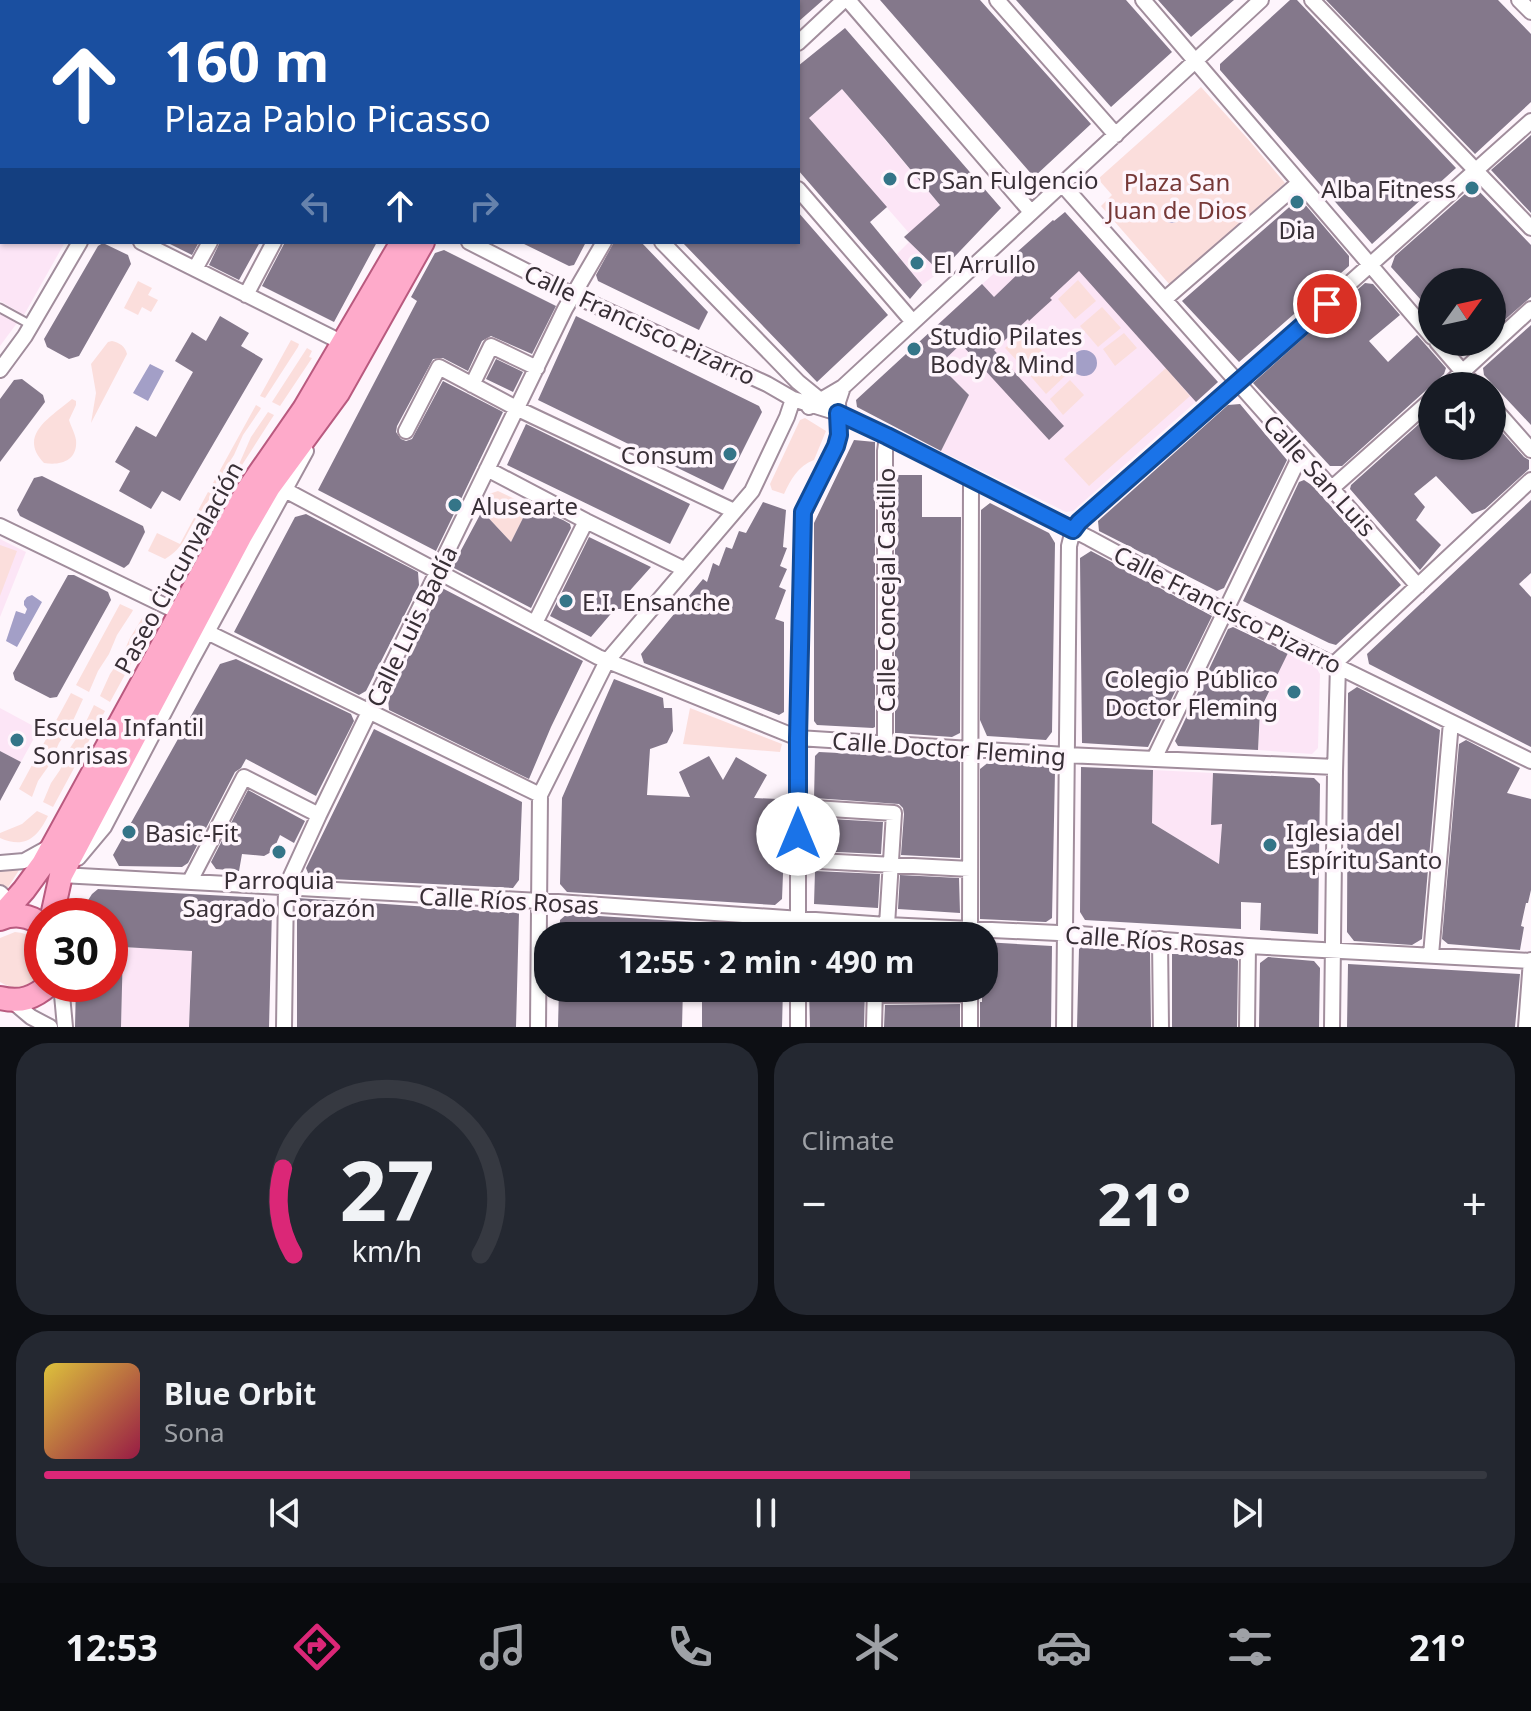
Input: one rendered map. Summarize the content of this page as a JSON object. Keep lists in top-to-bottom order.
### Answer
{
  "streets": {
    "main road": ["Paseo Circunvalación"],
    "street": [
      "Calle Francisco Pizarro",
      "Calle San Luis",
      "Calle Concejal Castillo",
      "Calle Luis Badía",
      "Calle Doctor Fleming",
      "Calle Ríos Rosas"
    ]
  },
  "crossings": [
    ["Calle Francisco Pizarro", "Calle Concejal Castillo"],
    ["Calle Francisco Pizarro", "Calle Luis Badía"],
    ["Paseo Circunvalación", "Calle Doctor Fleming"],
    ["Paseo Circunvalación", "Calle Ríos Rosas"],
    ["Calle Concejal Castillo", "Calle Doctor Fleming"],
    ["Calle Luis Badía", "Calle Doctor Fleming"],
    ["Calle Luis Badía", "Calle Ríos Rosas"]
  ],
  "parks": ["Plaza San Juan de Dios"],
  "places": [
    "CP San Fulgencio",
    "Alba Fitness",
    "Dia",
    "El Arrullo",
    "Studio Pilates Body & Mind",
    "Consum",
    "Alusearte",
    "E.I. Ensanche",
    "Colegio Público Doctor Fleming",
    "Escuela Infantil Sonrisas",
    "Basic-Fit",
    "Iglesia del Espíritu Santo",
    "Parroquia Sagrado Corazón"
  ],
  "north": "top right",
  "page": {
    "turn": ["160 m", "Plaza Pablo Picasso"],
    "limit": "30",
    "trip": "12:55 · 2 min · 490 m",
    "tile": "Climate",
    "heat": ["−", "21°", "+"],
    "song": ["Blue Orbit", "Sona"],
    "tabs": ["12:53", "21°"],
    "gauge": ["27", "km/h"]
  }
}
